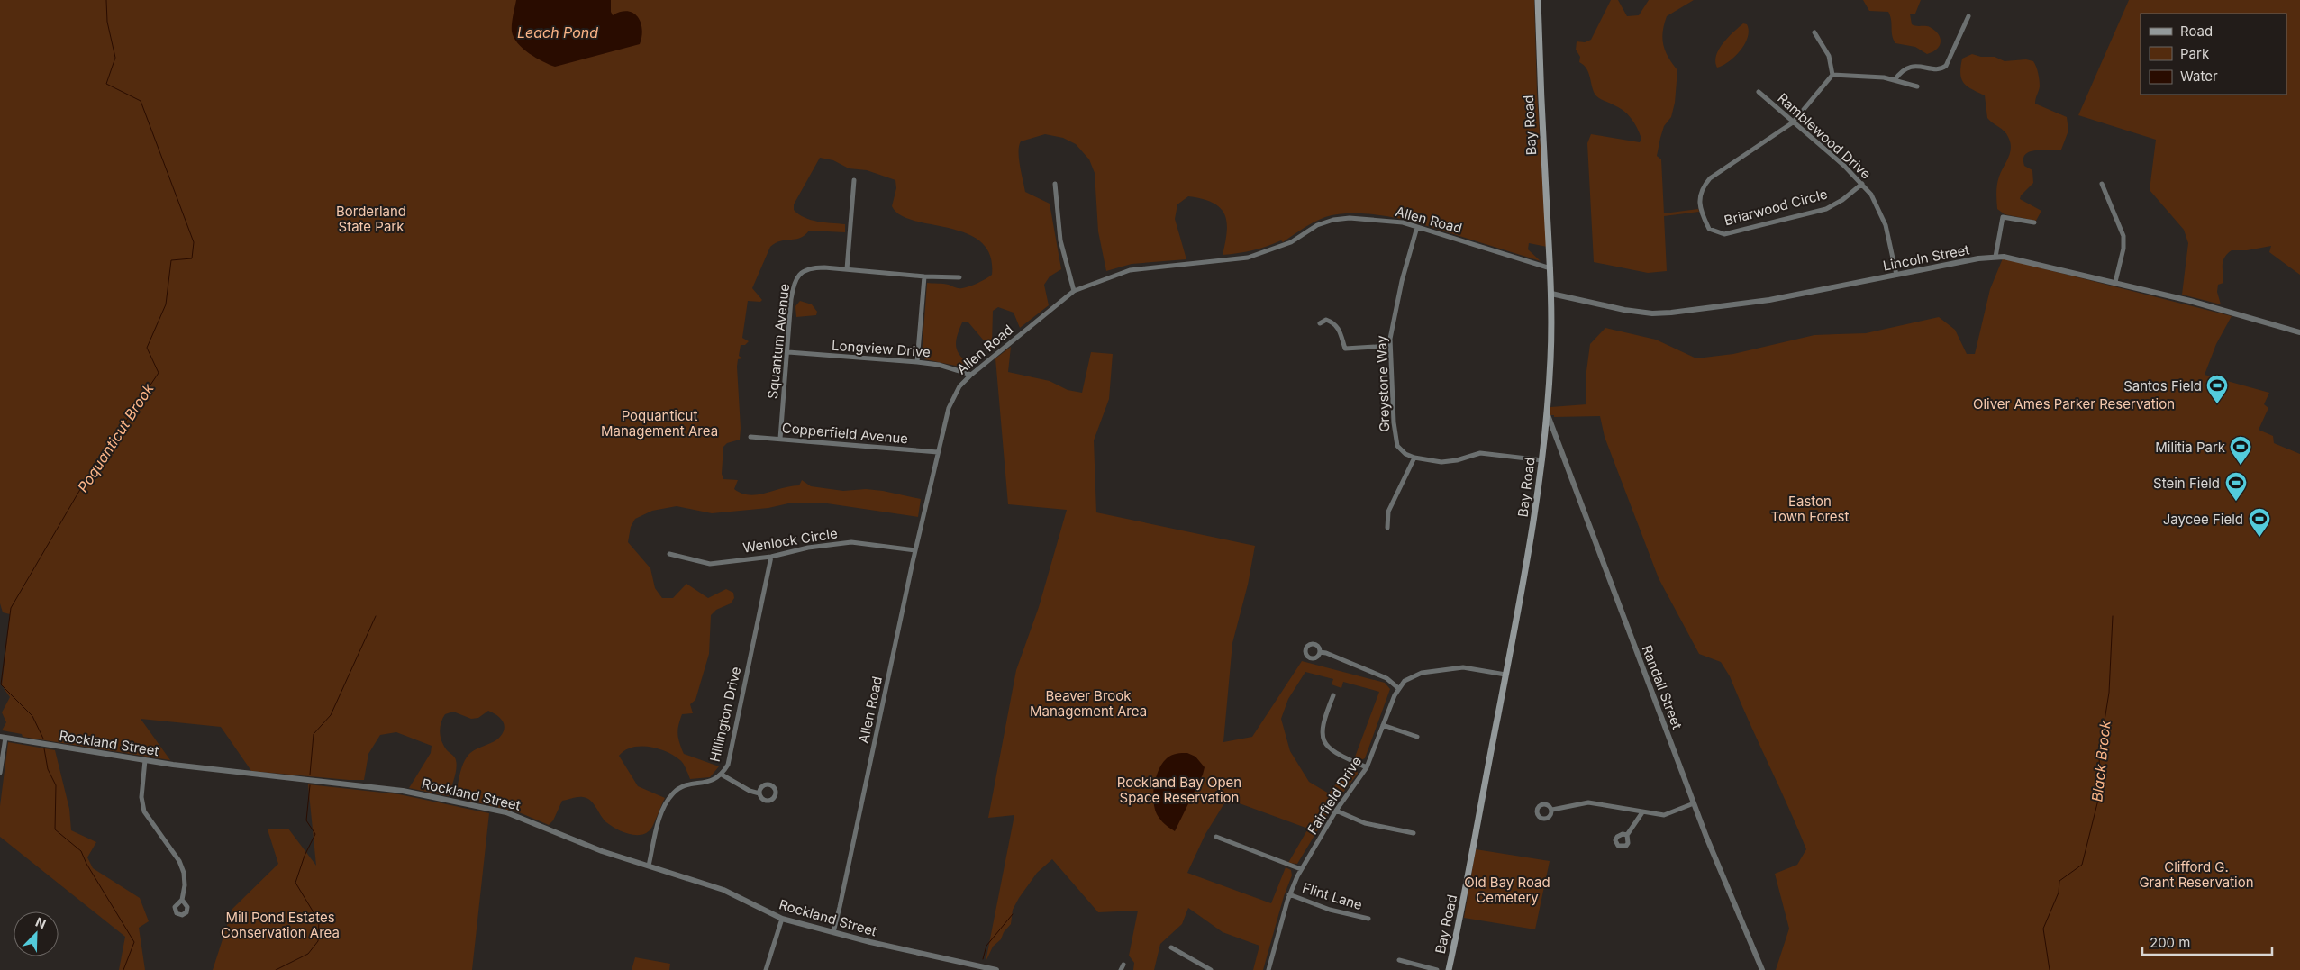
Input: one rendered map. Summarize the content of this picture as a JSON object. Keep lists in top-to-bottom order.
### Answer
{
  "streets": {
    "main road": ["Bay Road"],
    "street": [
      "Ramblewood Drive",
      "Briarwood Circle",
      "Allen Road",
      "Lincoln Street",
      "Squantum Avenue",
      "Longview Drive",
      "Greystone Way",
      "Copperfield Avenue",
      "Wenlock Circle",
      "Randall Street",
      "Hillington Drive",
      "Rockland Street",
      "Fairfield Drive",
      "Flint Lane"
    ]
  },
  "crossings": [
    ["Bay Road", "Allen Road"],
    ["Bay Road", "Lincoln Street"],
    ["Bay Road", "Randall Street"],
    ["Ramblewood Drive", "Briarwood Circle"],
    ["Ramblewood Drive", "Lincoln Street"],
    ["Allen Road", "Longview Drive"],
    ["Allen Road", "Greystone Way"],
    ["Allen Road", "Copperfield Avenue"],
    ["Allen Road", "Wenlock Circle"],
    ["Allen Road", "Rockland Street"],
    ["Squantum Avenue", "Longview Drive"],
    ["Squantum Avenue", "Copperfield Avenue"],
    ["Wenlock Circle", "Hillington Drive"],
    ["Hillington Drive", "Rockland Street"],
    ["Fairfield Drive", "Flint Lane"]
  ],
  "water": ["Leach Pond", "Poquanticut Brook", "Black Brook"],
  "parks": [
    "Borderland State Park",
    "Oliver Ames Parker Reservation",
    "Poquanticut Management Area",
    "Easton Town Forest",
    "Beaver Brook Management Area",
    "Rockland Bay Open Space Reservation",
    "Clifford G. Grant Reservation",
    "Old Bay Road Cemetery",
    "Mill Pond Estates Conservation Area"
  ],
  "places": {
    "sports": [
      "Santos Field",
      "Militia Park",
      "Stein Field",
      "Jaycee Field"
    ]
  },
  "legend": ["Road", "Park", "Water"],
  "scale_bar": "200 m",
  "north": "top right"
}
